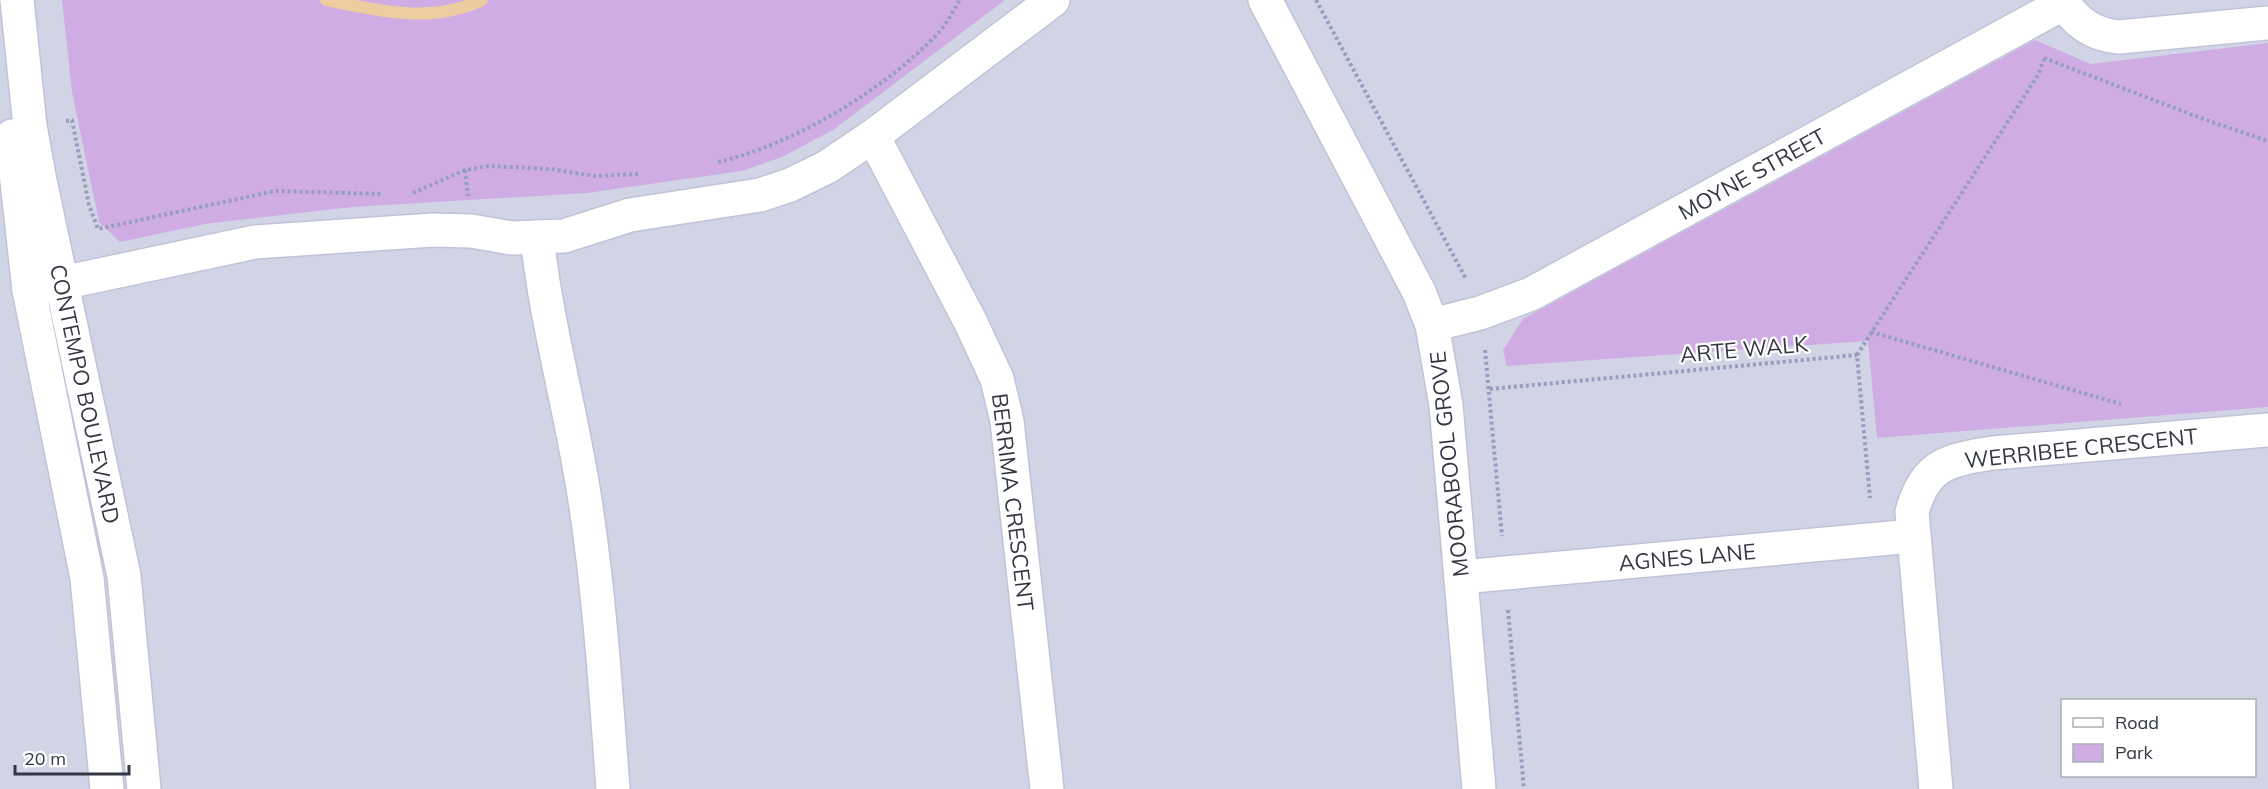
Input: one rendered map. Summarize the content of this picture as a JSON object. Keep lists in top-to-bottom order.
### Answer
{
  "streets": {
    "street": [
      "MOYNE STREET",
      "CONTEMPO BOULEVARD",
      "WERRIBEE CRESCENT",
      "MOORABOOL GROVE",
      "BERRIMA CRESCENT",
      "AGNES LANE"
    ],
    "path": ["ARTE WALK"]
  },
  "crossings": [
    ["MOYNE STREET", "MOORABOOL GROVE"],
    ["WERRIBEE CRESCENT", "AGNES LANE"],
    ["MOORABOOL GROVE", "AGNES LANE"]
  ],
  "legend": ["Road", "Park"],
  "scale_bar": "20 m"
}
